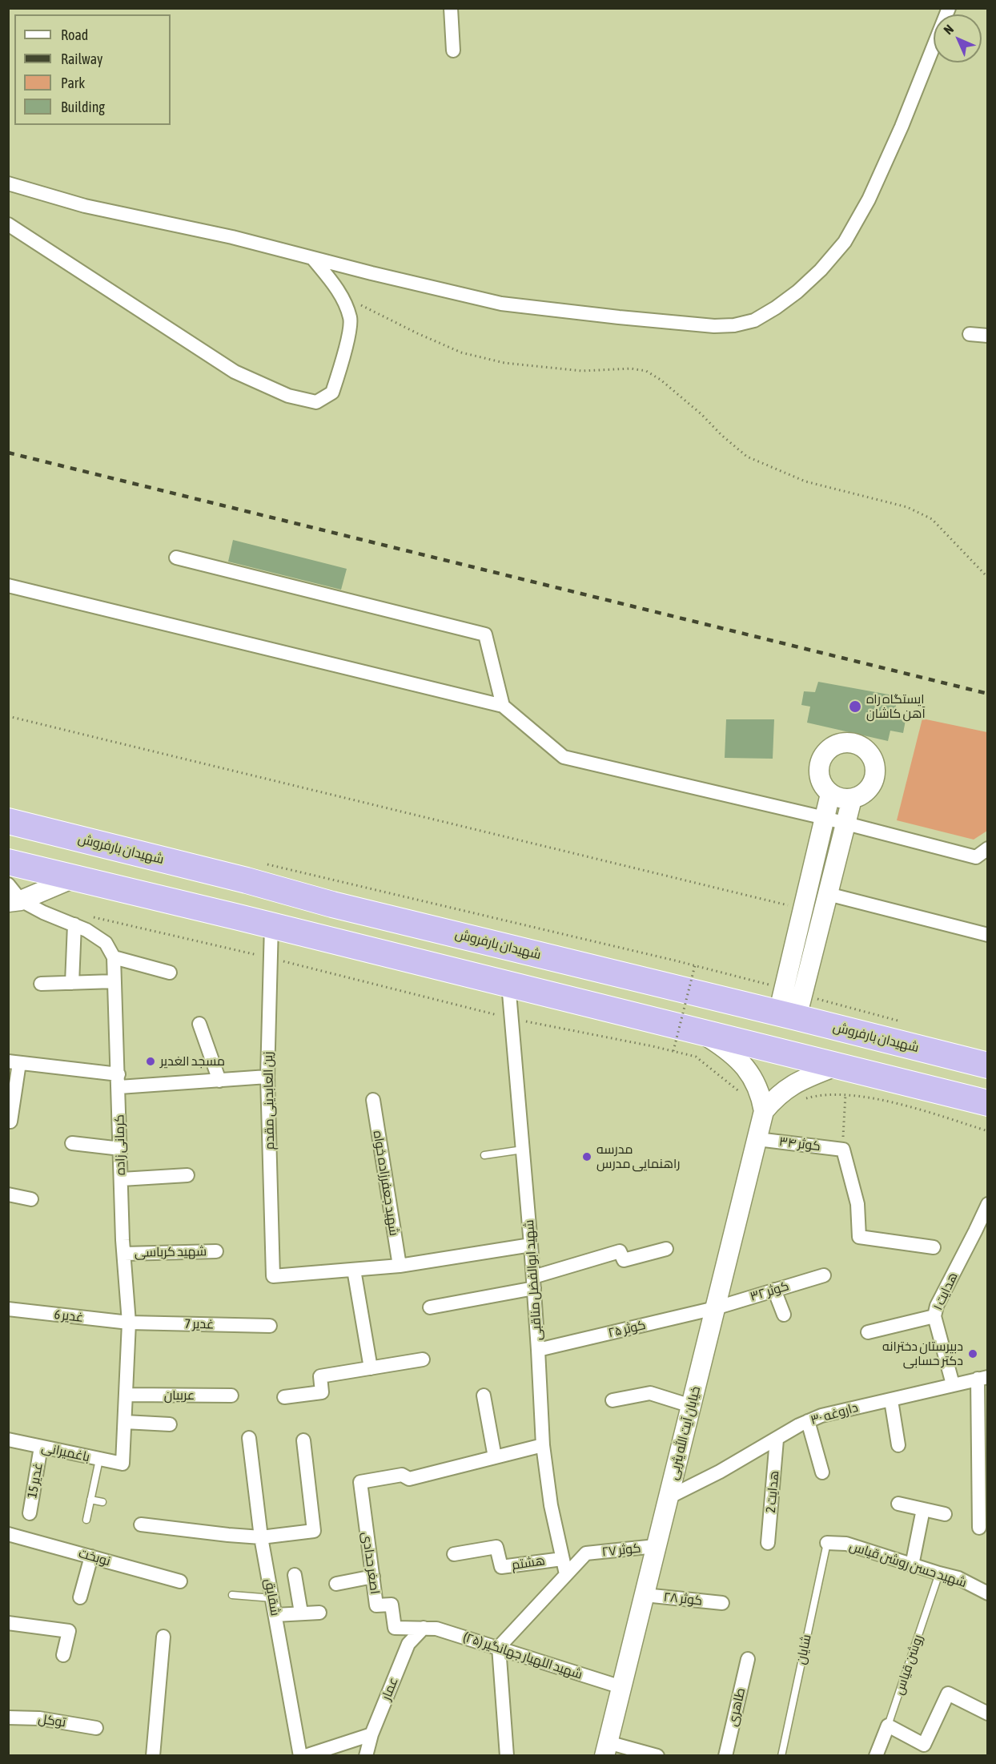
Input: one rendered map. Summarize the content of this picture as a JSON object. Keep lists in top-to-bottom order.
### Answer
{
  "streets": {
    "highway": ["شهیدان بارفروش"],
    "main road": ["خیابان آیت الله یثربی"],
    "street": [
      "زین العابدینی مقدم",
      "کوثر ۳۴",
      "کرمانی زاده",
      "شهید جعفرزاده خواه",
      "شهید کرباسی",
      "شهید ابوالفضل مناقبی",
      "کوثر ۳۲",
      "هدایت ۱",
      "غدیر 6",
      "غدیر 7",
      "کوثر ۲۵",
      "عربیان",
      "داروغه ۳۰",
      "باغمیرانی",
      "غدیر 15",
      "هدایت 2",
      "کوثر ۲۷",
      "نوبخت",
      "اصغر حدادی",
      "هشتم",
      "شهید حسن روشن قیاس",
      "شقایق",
      "کوثر ۲۸",
      "شهید اللهیار جهانگیر (۲۵)",
      "روشن قیاس",
      "عمار",
      "طاهری",
      "توکل"
    ],
    "lane": ["شایان"]
  },
  "crossings": [
    ["کوثر ۳۴", "خیابان آیت الله یثربی"],
    ["کرمانی زاده", "شهید کرباسی"],
    ["کرمانی زاده", "غدیر 6"],
    ["کرمانی زاده", "غدیر 7"],
    ["کرمانی زاده", "عربیان"],
    ["کرمانی زاده", "باغمیرانی"],
    ["شهید ابوالفضل مناقبی", "کوثر ۲۵"],
    ["شهید ابوالفضل مناقبی", "کوثر ۲۷"],
    ["شهید ابوالفضل مناقبی", "هشتم"],
    ["کوثر ۳۲", "کوثر ۲۵"],
    ["کوثر ۳۲", "خیابان آیت الله یثربی"],
    ["هدایت ۱", "داروغه ۳۰"],
    ["غدیر 6", "غدیر 7"],
    ["کوثر ۲۵", "خیابان آیت الله یثربی"],
    ["داروغه ۳۰", "خیابان آیت الله یثربی"],
    ["داروغه ۳۰", "هدایت 2"],
    ["خیابان آیت الله یثربی", "کوثر ۲۷"],
    ["خیابان آیت الله یثربی", "کوثر ۲۸"],
    ["خیابان آیت الله یثربی", "شهید اللهیار جهانگیر (۲۵)"],
    ["باغمیرانی", "غدیر 15"],
    ["کوثر ۲۷", "شهید اللهیار جهانگیر (۲۵)"],
    ["اصغر حدادی", "شهید اللهیار جهانگیر (۲۵)"],
    ["اصغر حدادی", "عمار"],
    ["شهید حسن روشن قیاس", "شایان"],
    ["شهید حسن روشن قیاس", "روشن قیاس"],
    ["شهید اللهیار جهانگیر (۲۵)", "عمار"]
  ],
  "places": [
    "ایستگاه راه آهن کاشان",
    "مسجد الغدیر",
    "مدرسه راهنمایی مدرس",
    "دبیرستان دخترانه دکتر حسابی"
  ],
  "legend": [
    "Road",
    "Railway",
    "Park",
    "Building"
  ],
  "north": "top left"
}
